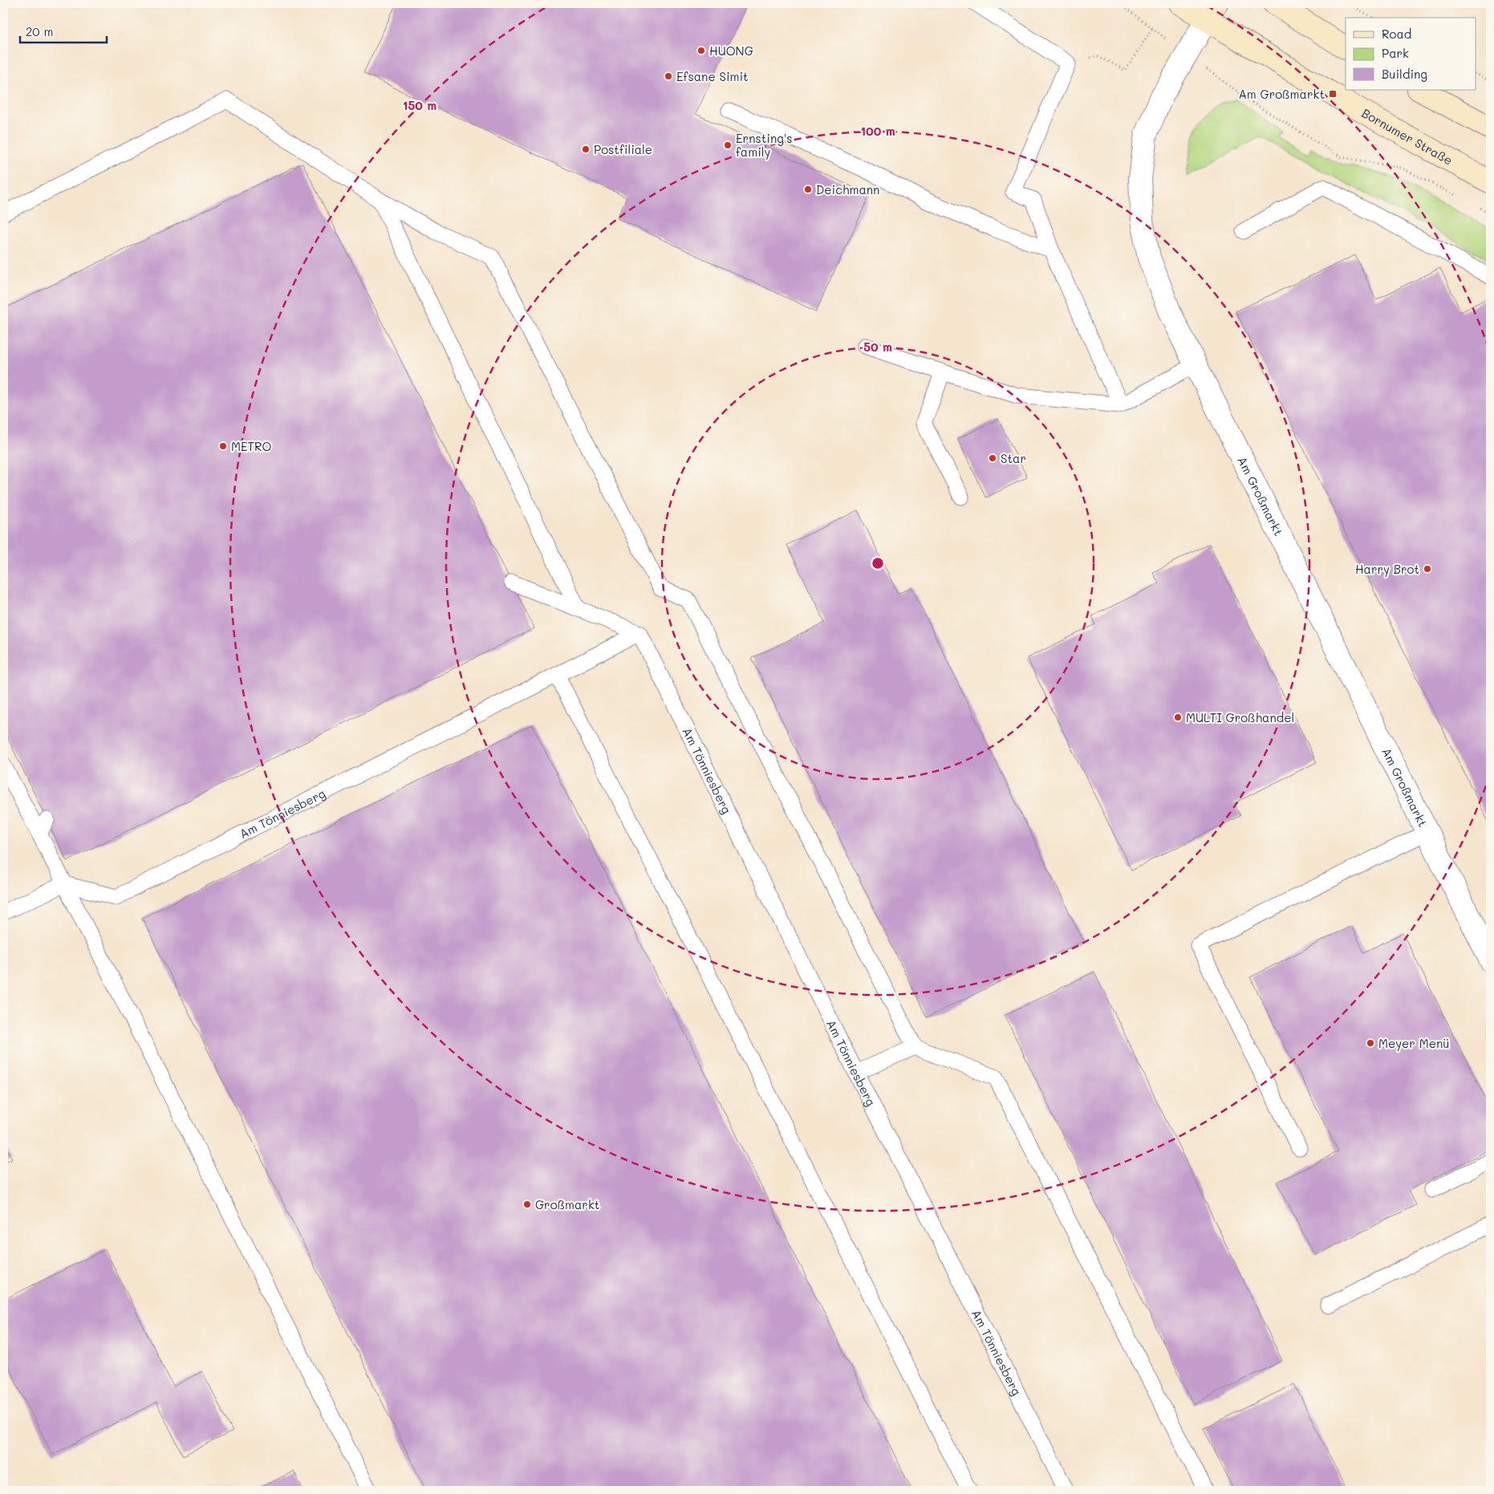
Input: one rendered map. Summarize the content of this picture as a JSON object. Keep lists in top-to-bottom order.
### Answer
{
  "streets": {
    "main road": ["Bornumer Straße"],
    "street": ["Am Großmarkt"],
    "lane": ["Am Tönniesberg"]
  },
  "crossings": [
    ["Bornumer Straße", "Am Großmarkt"]
  ],
  "places": {
    "other": [
      "HUONG",
      "Efsane Simit",
      "Ernsting's family",
      "Postfiliale",
      "Deichmann",
      "METRO",
      "Star",
      "Harry Brot",
      "MULTI Großhandel",
      "Meyer Menü",
      "Großmarkt"
    ],
    "transit": ["Am Großmarkt"]
  },
  "legend": ["Road", "Park", "Building"],
  "scale_bar": "20 m",
  "rings": ["150 m", "100 m", "50 m"]
}
